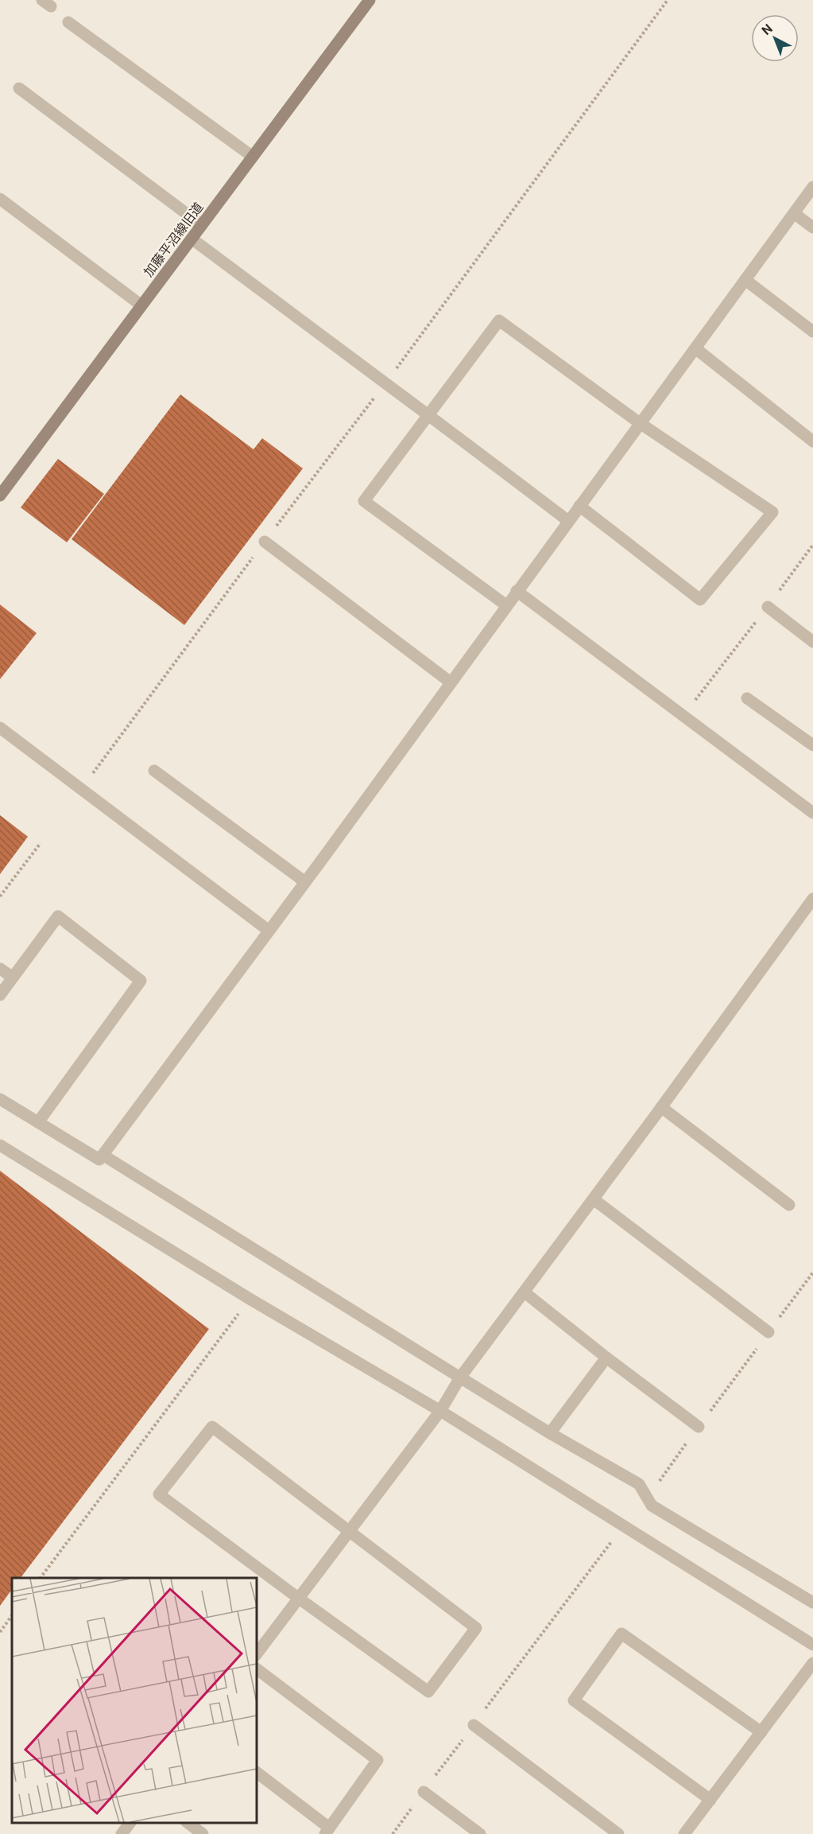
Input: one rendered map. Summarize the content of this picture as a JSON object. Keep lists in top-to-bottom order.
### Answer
{
  "streets": {
    "street": ["加藤平沼線旧道"]
  },
  "north": "top left"
}
